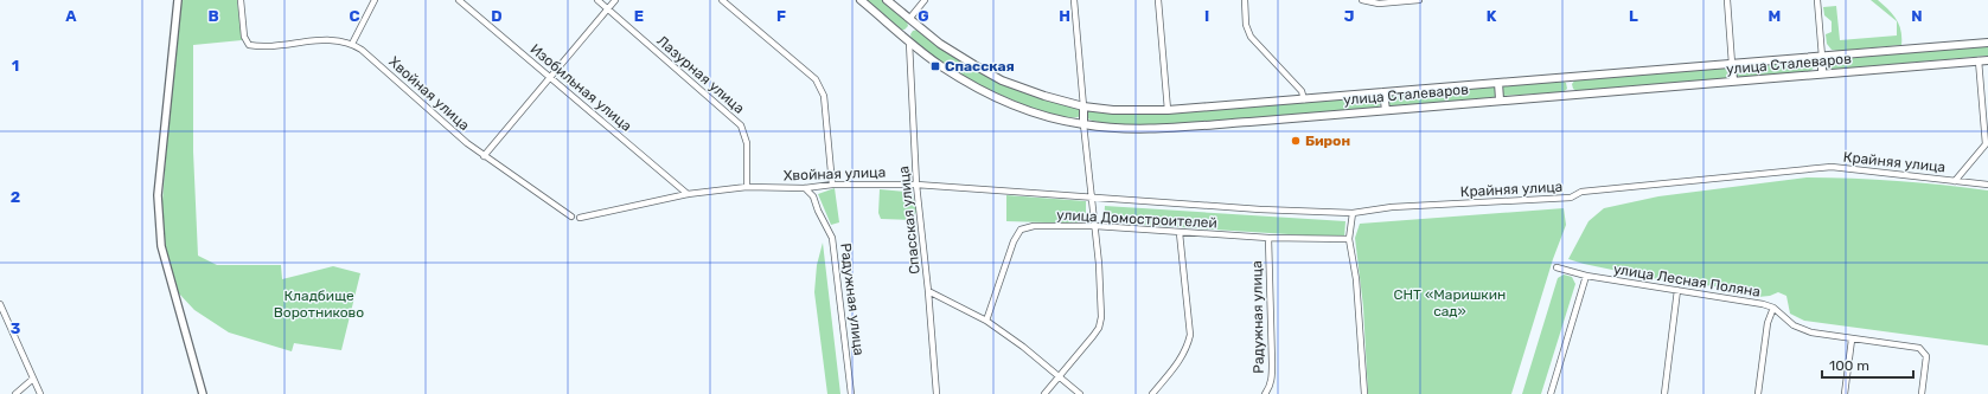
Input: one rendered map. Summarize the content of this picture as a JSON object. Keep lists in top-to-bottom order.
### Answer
{
  "streets": {
    "main road": ["улица Сталеваров"],
    "street": [
      "Лазурная улица",
      "Изобильная улица",
      "Хвойная улица",
      "Крайняя улица",
      "улица Домостроителей",
      "Спасская улица",
      "улица Лесная Поляна",
      "Радужная улица"
    ]
  },
  "crossings": [
    ["улица Сталеваров", "Спасская улица"],
    ["Лазурная улица", "Хвойная улица"],
    ["Изобильная улица", "Хвойная улица"],
    ["Хвойная улица", "Крайняя улица"],
    ["Хвойная улица", "Спасская улица"],
    ["Хвойная улица", "Радужная улица"],
    ["улица Домостроителей", "Радужная улица"]
  ],
  "parks": ["СНТ «Маришкин сад»", "Кладбище Воротниково"],
  "places": {
    "transit": ["Спасская"],
    "other": ["Бирон"]
  },
  "scale_bar": "100 m",
  "grid": {
    "columns": [
      "A",
      "B",
      "C",
      "D",
      "E",
      "F",
      "G",
      "H",
      "I",
      "J",
      "K",
      "L",
      "M",
      "N"
    ],
    "rows": ["1", "2", "3"]
  }
}
